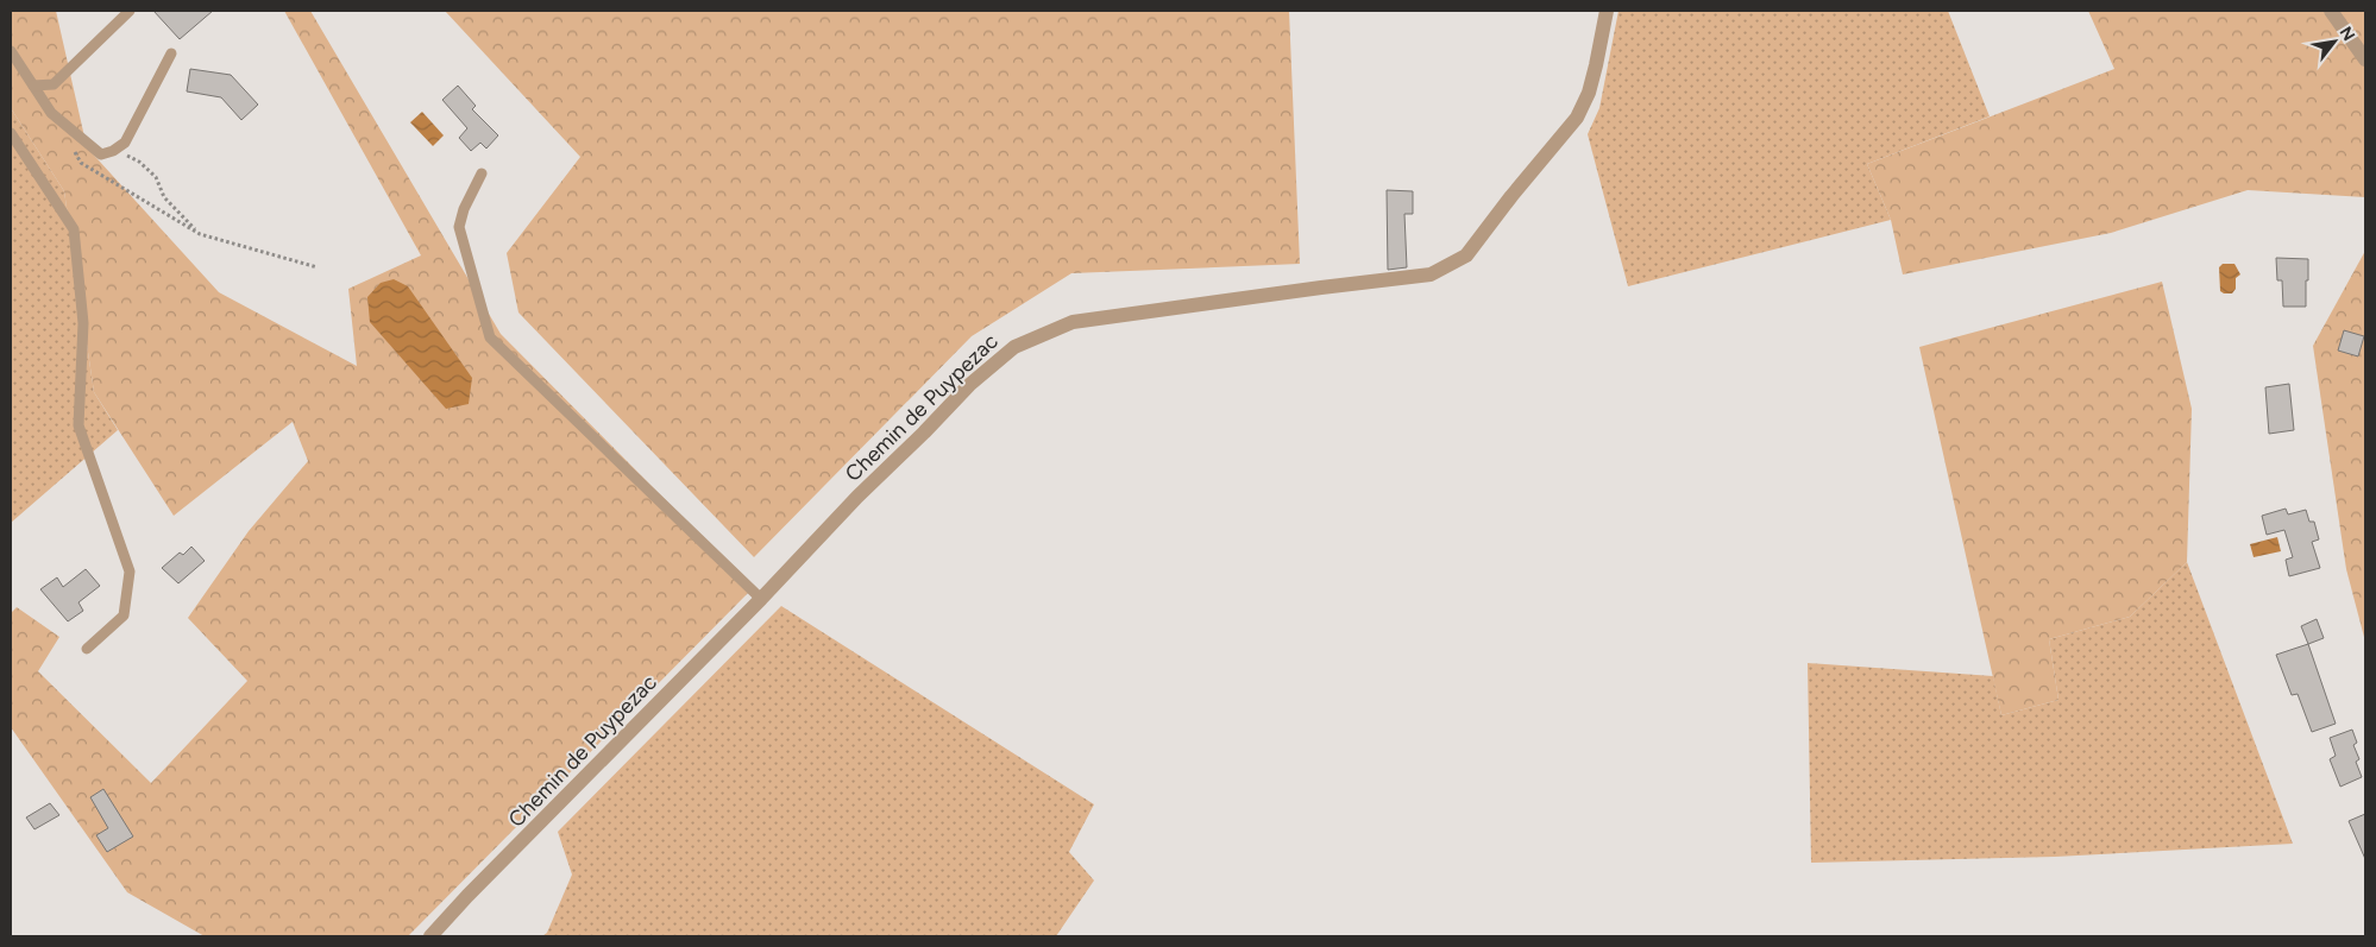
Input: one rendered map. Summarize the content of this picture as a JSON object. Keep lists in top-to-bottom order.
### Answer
{
  "streets": {
    "street": ["Chemin de Puypezac"]
  },
  "north": "top right"
}
